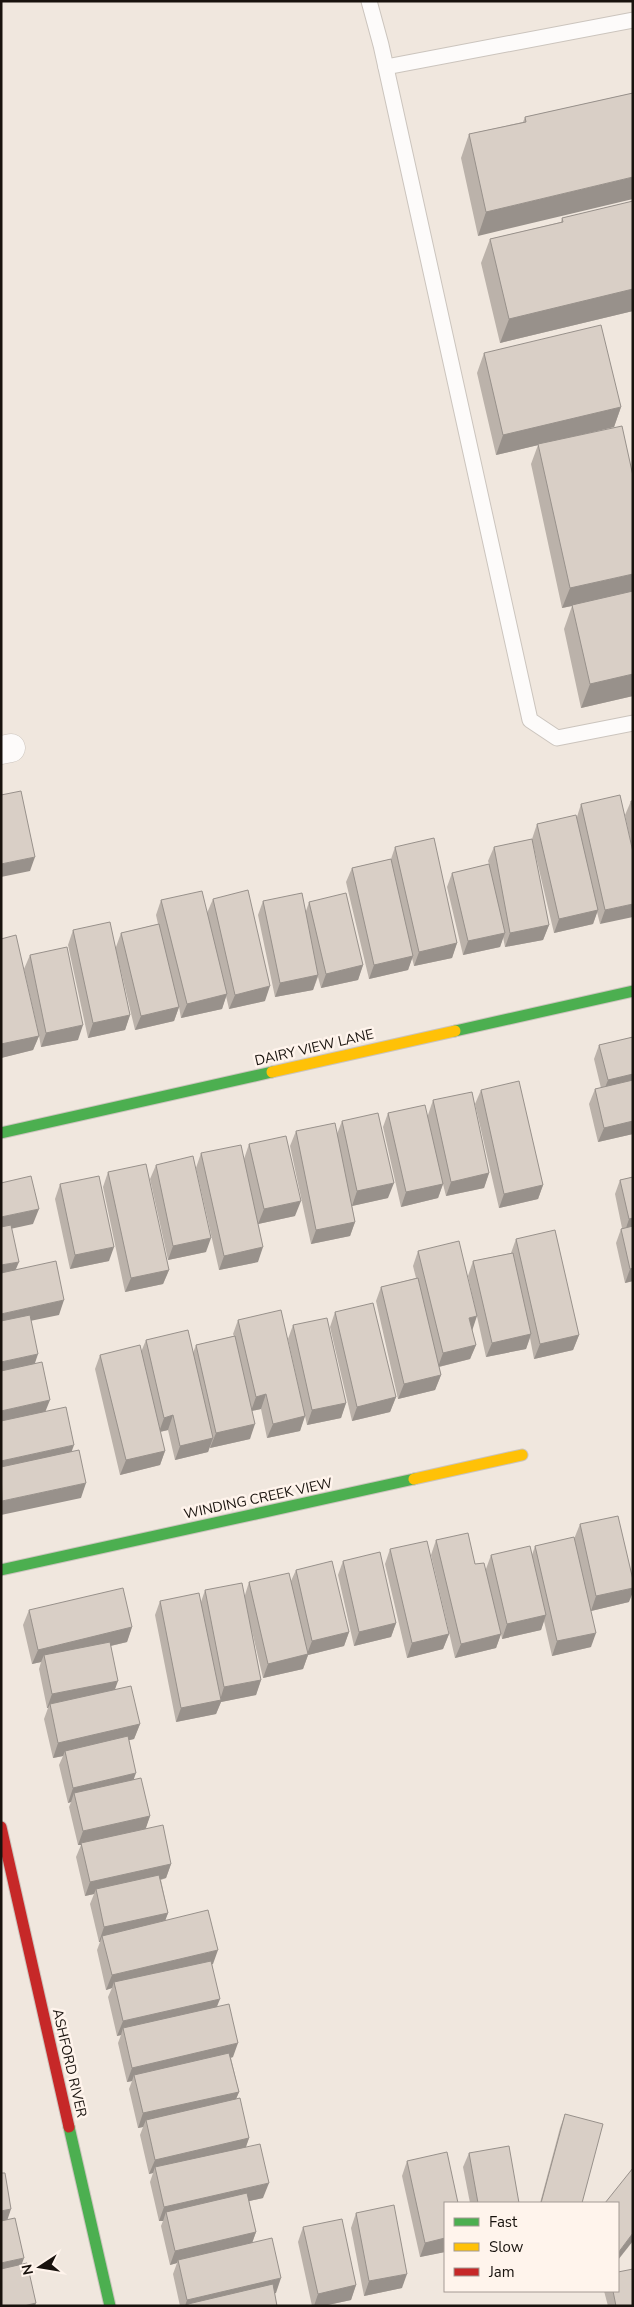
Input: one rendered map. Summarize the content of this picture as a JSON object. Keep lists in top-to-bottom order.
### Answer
{
  "streets": {
    "street": ["DAIRY VIEW LANE", "WINDING CREEK VIEW", "ASHFORD RIVER"]
  },
  "legend": ["Fast", "Slow", "Jam"],
  "north": "left"
}
